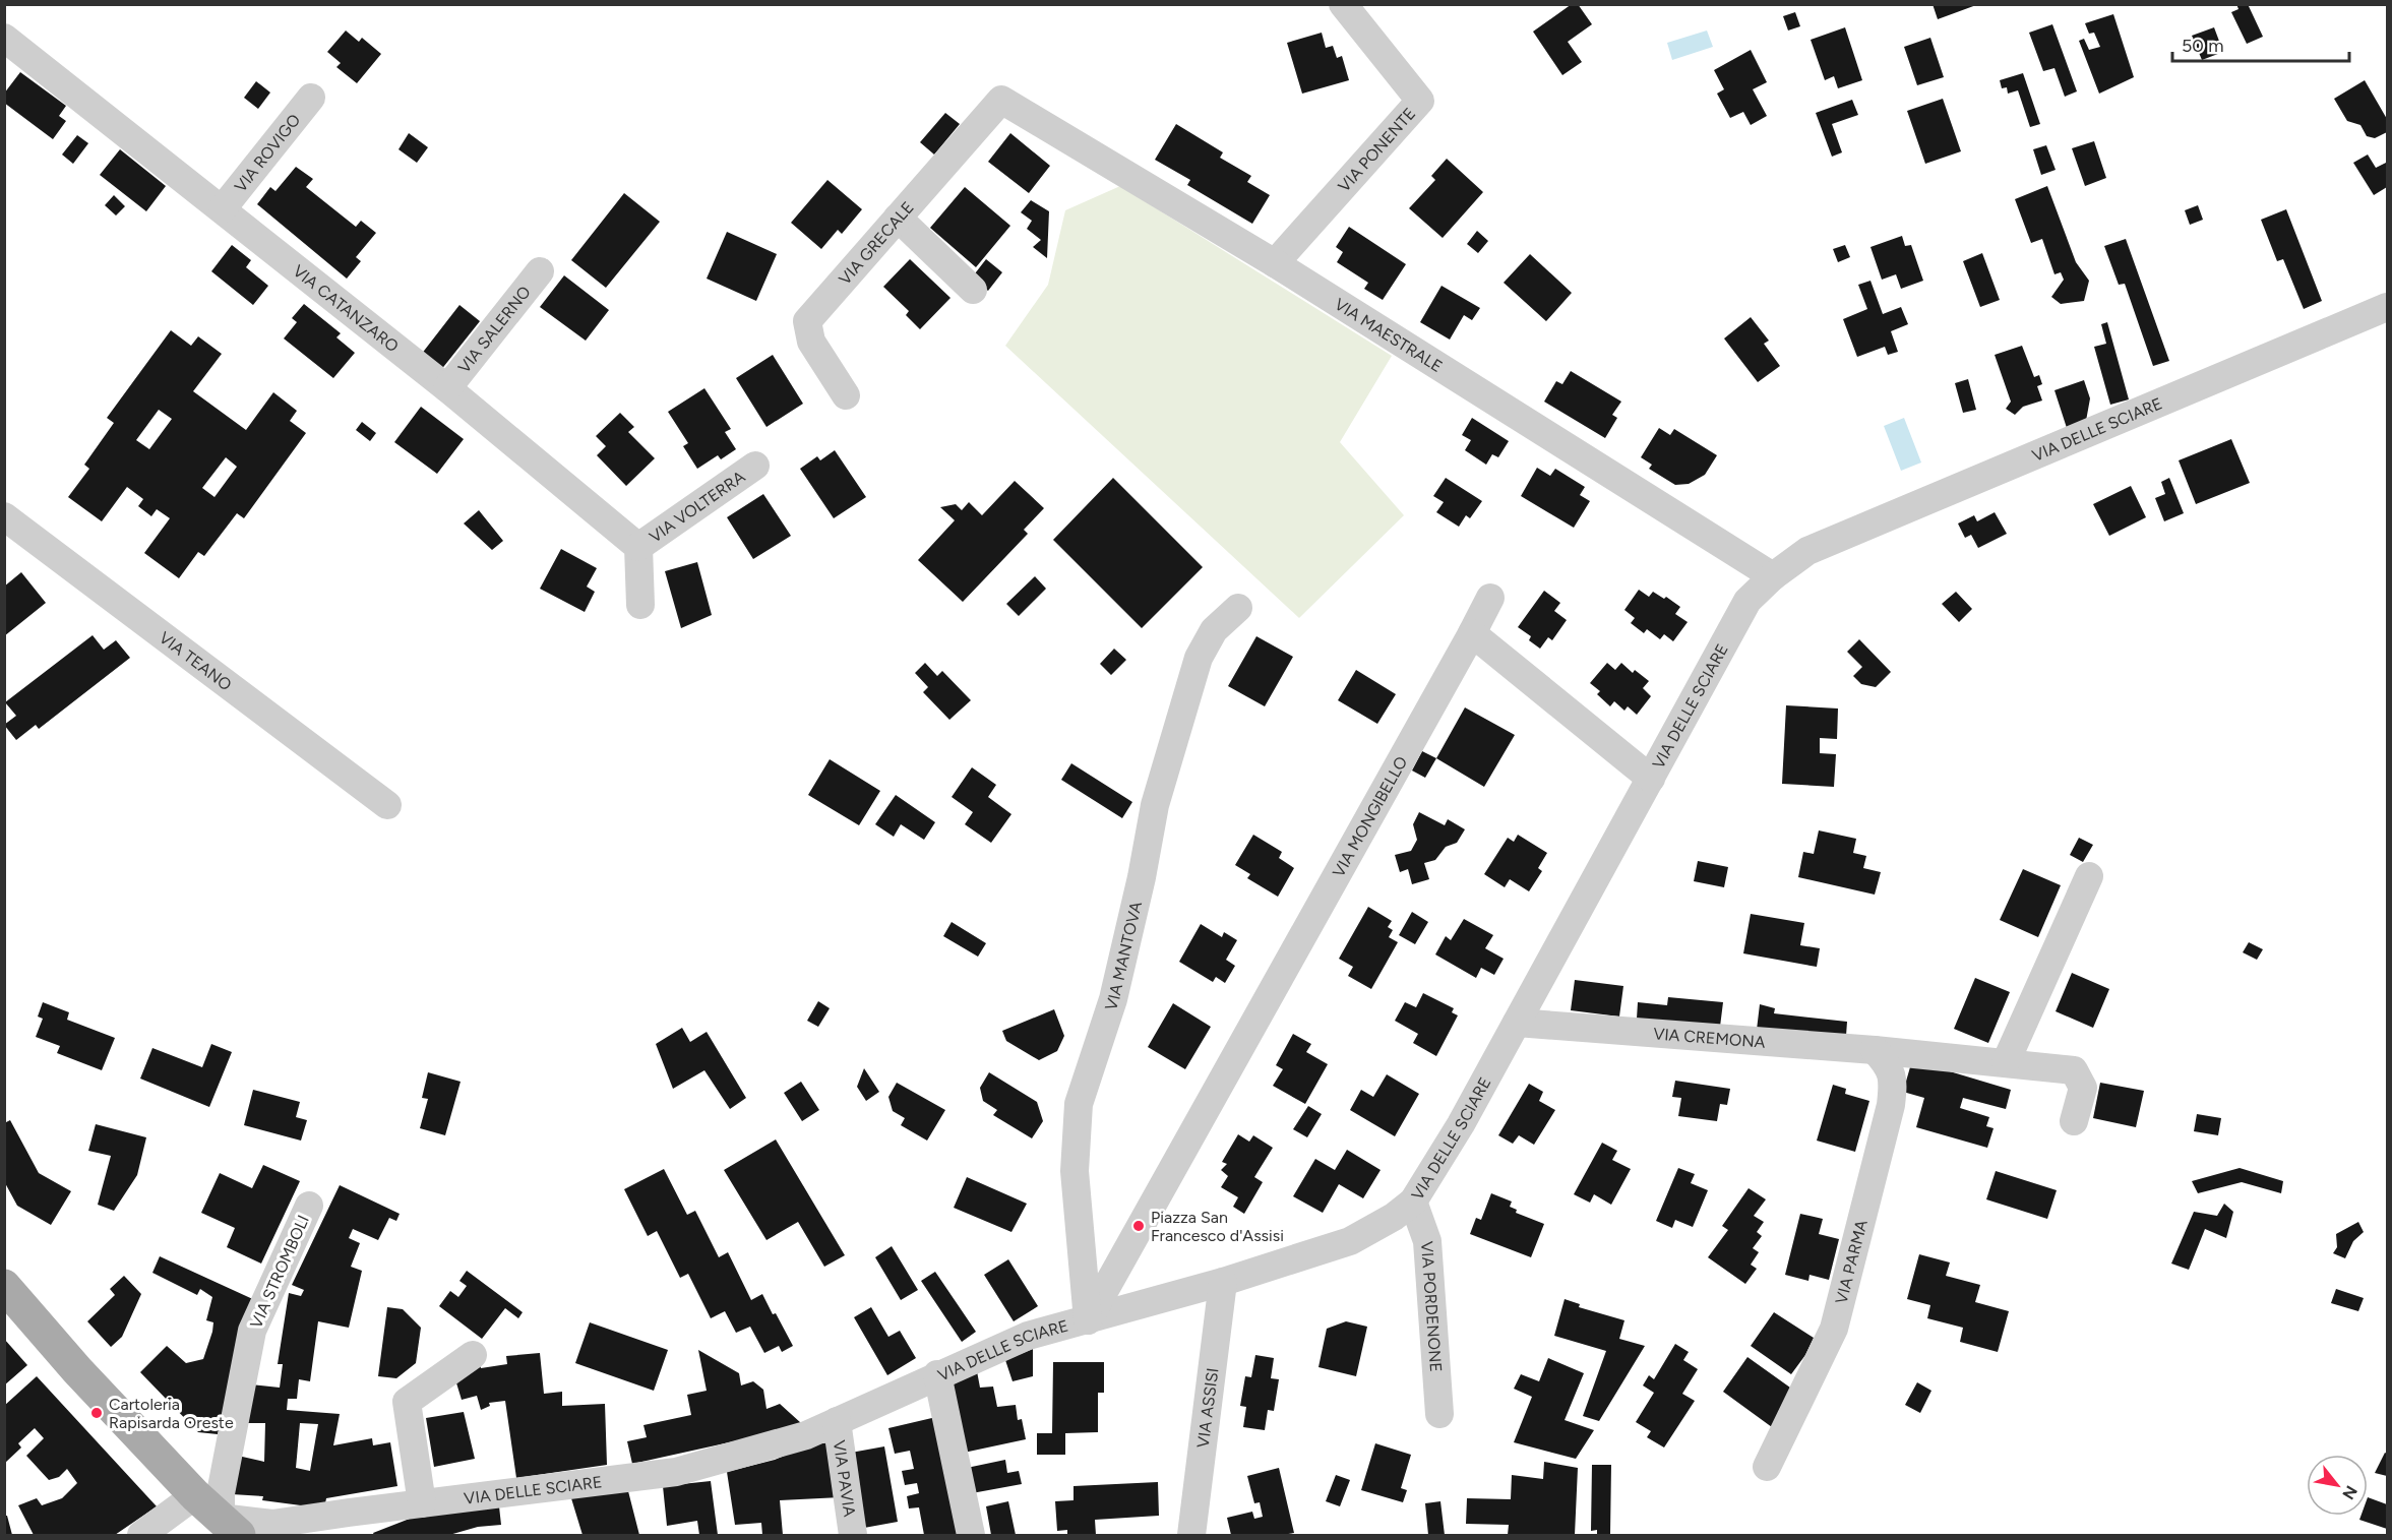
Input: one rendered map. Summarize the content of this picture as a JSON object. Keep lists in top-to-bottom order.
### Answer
{
  "streets": {
    "street": [
      "VIA PONENTE",
      "VIA ROVIGO",
      "VIA GRECALE",
      "VIA CATANZARO",
      "VIA SALERNO",
      "VIA MAESTRALE",
      "VIA DELLE SCIARE",
      "VIA VOLTERRA",
      "VIA TEANO",
      "VIA MONGIBELLO",
      "VIA MANTOVA",
      "VIA CREMONA",
      "VIA PARMA",
      "VIA STROMBOLI",
      "VIA PORDENONE",
      "VIA ASSISI",
      "VIA PAVIA"
    ]
  },
  "crossings": [
    ["VIA PONENTE", "VIA MAESTRALE"],
    ["VIA ROVIGO", "VIA CATANZARO"],
    ["VIA GRECALE", "VIA MAESTRALE"],
    ["VIA CATANZARO", "VIA SALERNO"],
    ["VIA CATANZARO", "VIA VOLTERRA"],
    ["VIA MAESTRALE", "VIA DELLE SCIARE"],
    ["VIA DELLE SCIARE", "VIA MONGIBELLO"],
    ["VIA DELLE SCIARE", "VIA MANTOVA"],
    ["VIA DELLE SCIARE", "VIA CREMONA"],
    ["VIA DELLE SCIARE", "VIA STROMBOLI"],
    ["VIA DELLE SCIARE", "VIA PORDENONE"],
    ["VIA DELLE SCIARE", "VIA ASSISI"],
    ["VIA DELLE SCIARE", "VIA PAVIA"],
    ["VIA MONGIBELLO", "VIA MANTOVA"],
    ["VIA CREMONA", "VIA PARMA"]
  ],
  "places": ["Piazza San Francesco d'Assisi", "Cartoleria Rapisarda Oreste"],
  "scale_bar": "50 m",
  "north": "bottom right"
}
